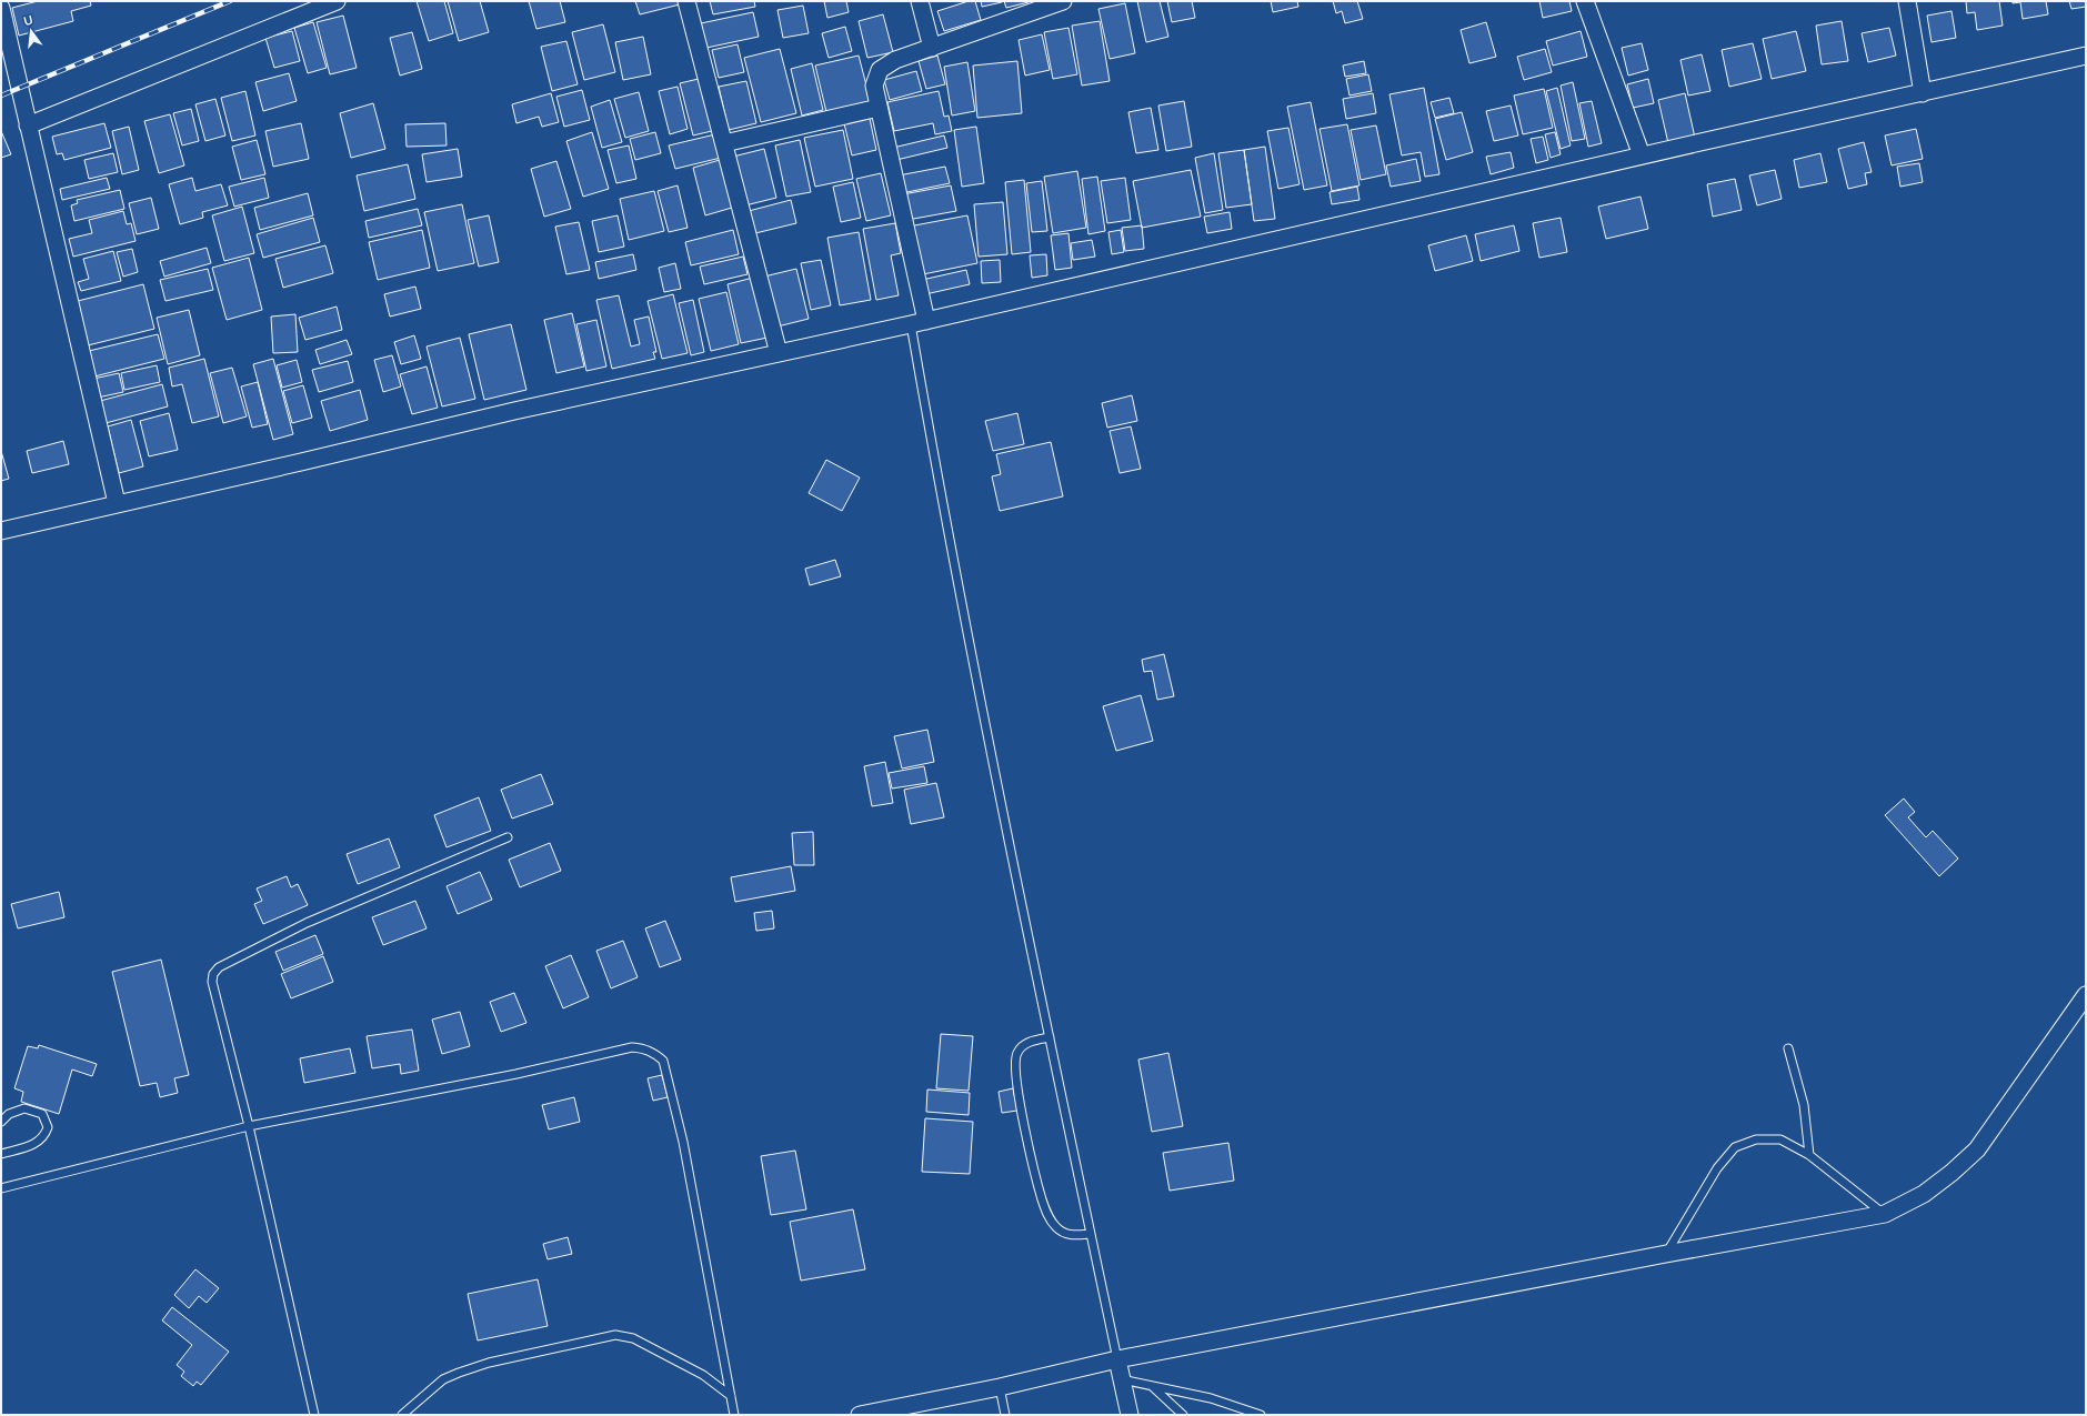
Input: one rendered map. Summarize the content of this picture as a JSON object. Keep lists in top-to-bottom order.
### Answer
{
  "north": "top"
}
